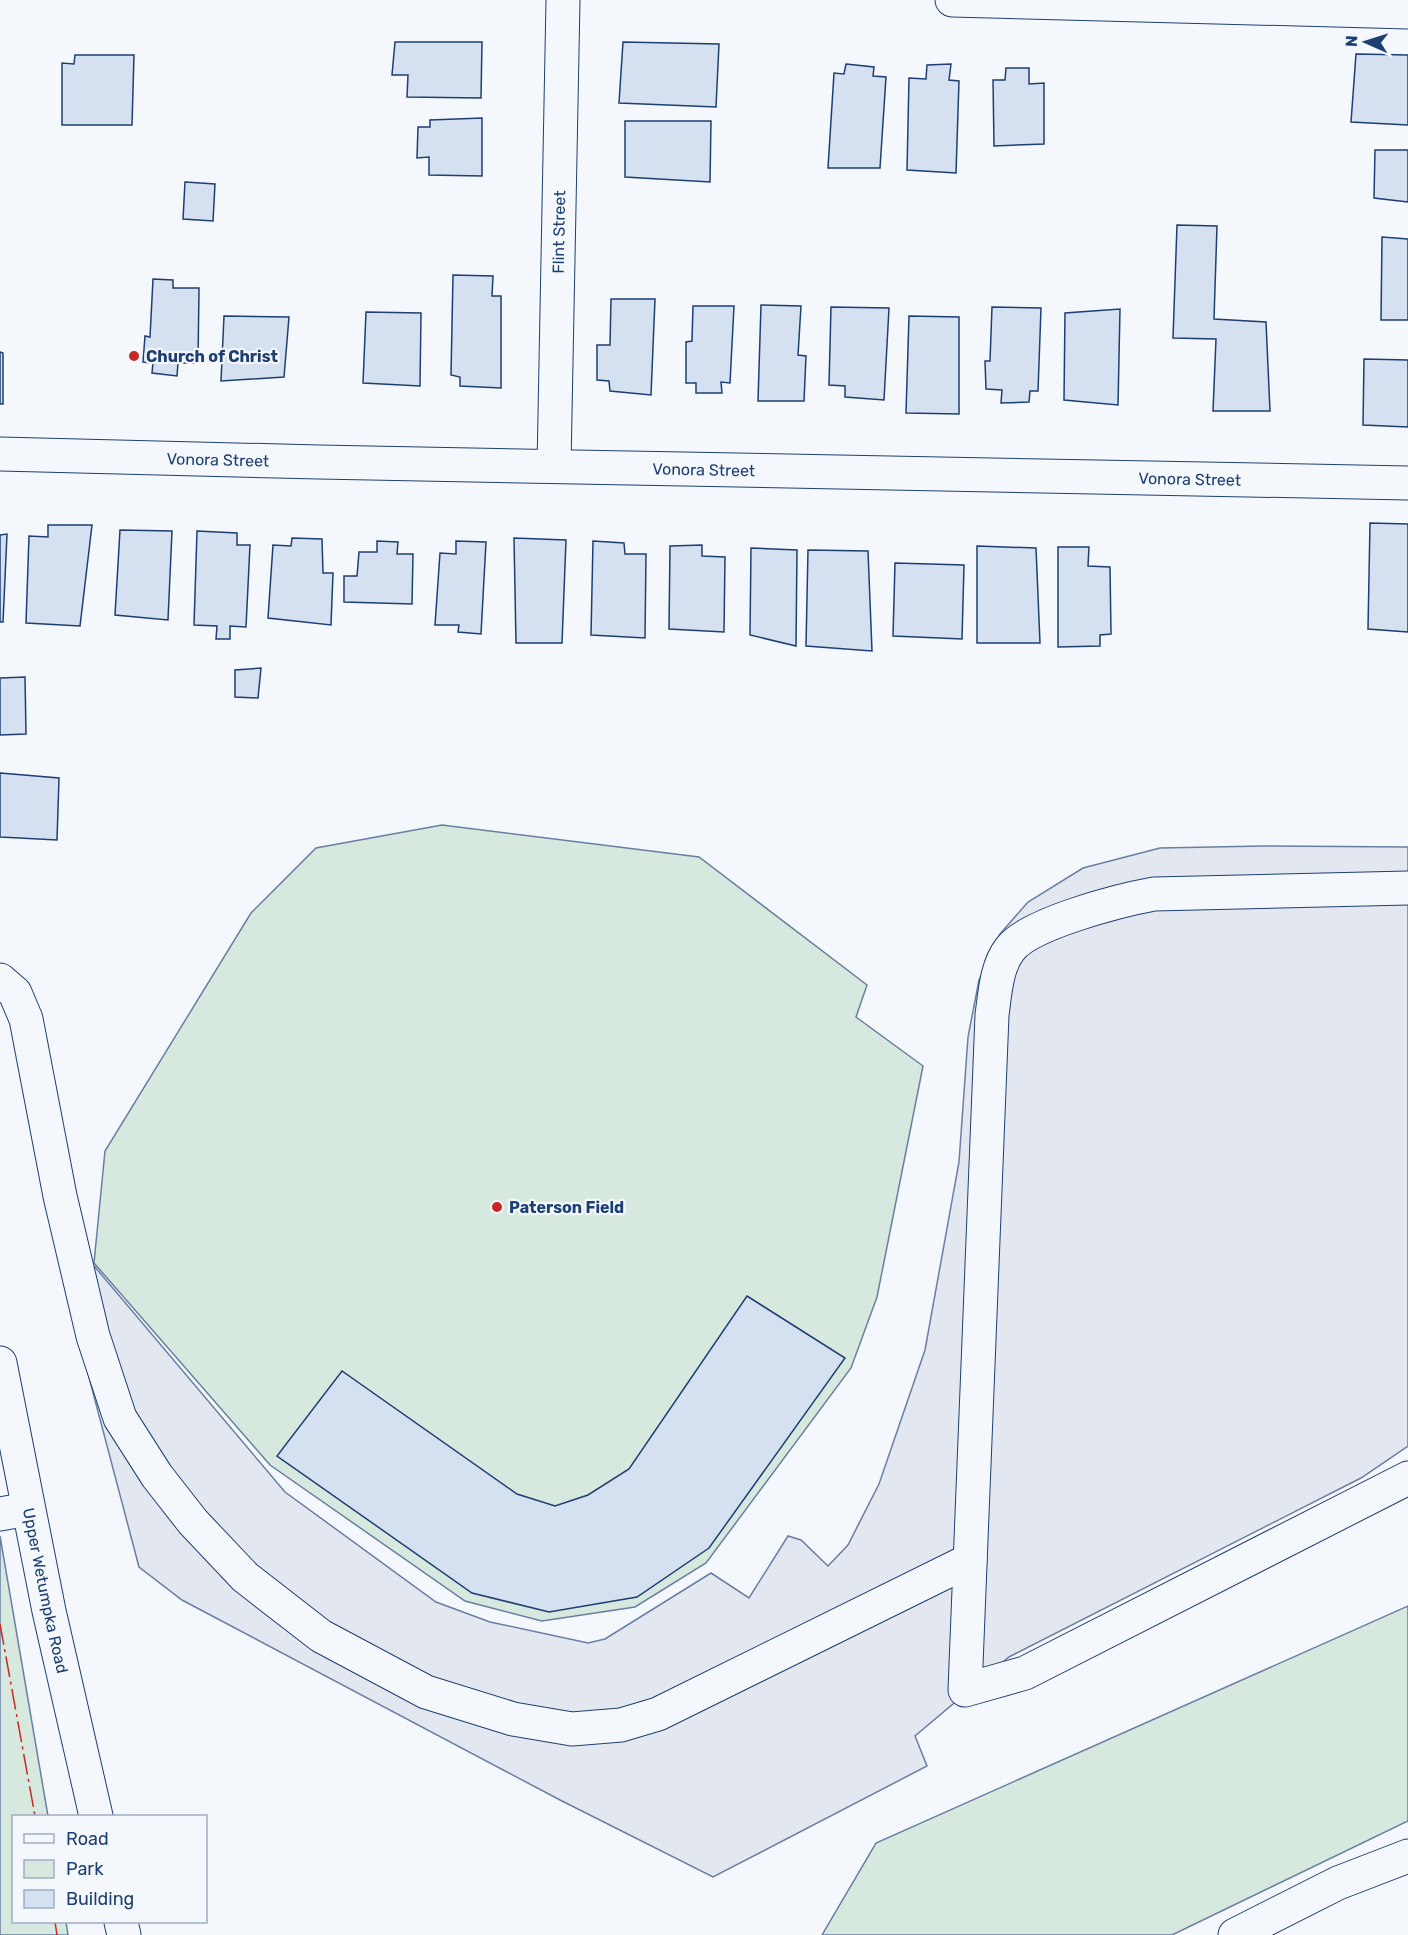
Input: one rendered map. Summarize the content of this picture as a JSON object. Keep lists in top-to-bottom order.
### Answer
{
  "streets": {
    "street": ["Flint Street", "Vonora Street", "Upper Wetumpka Road"]
  },
  "crossings": [
    ["Flint Street", "Vonora Street"]
  ],
  "places": ["Church of Christ", "Paterson Field"],
  "legend": ["Road", "Park", "Building"],
  "north": "left"
}
